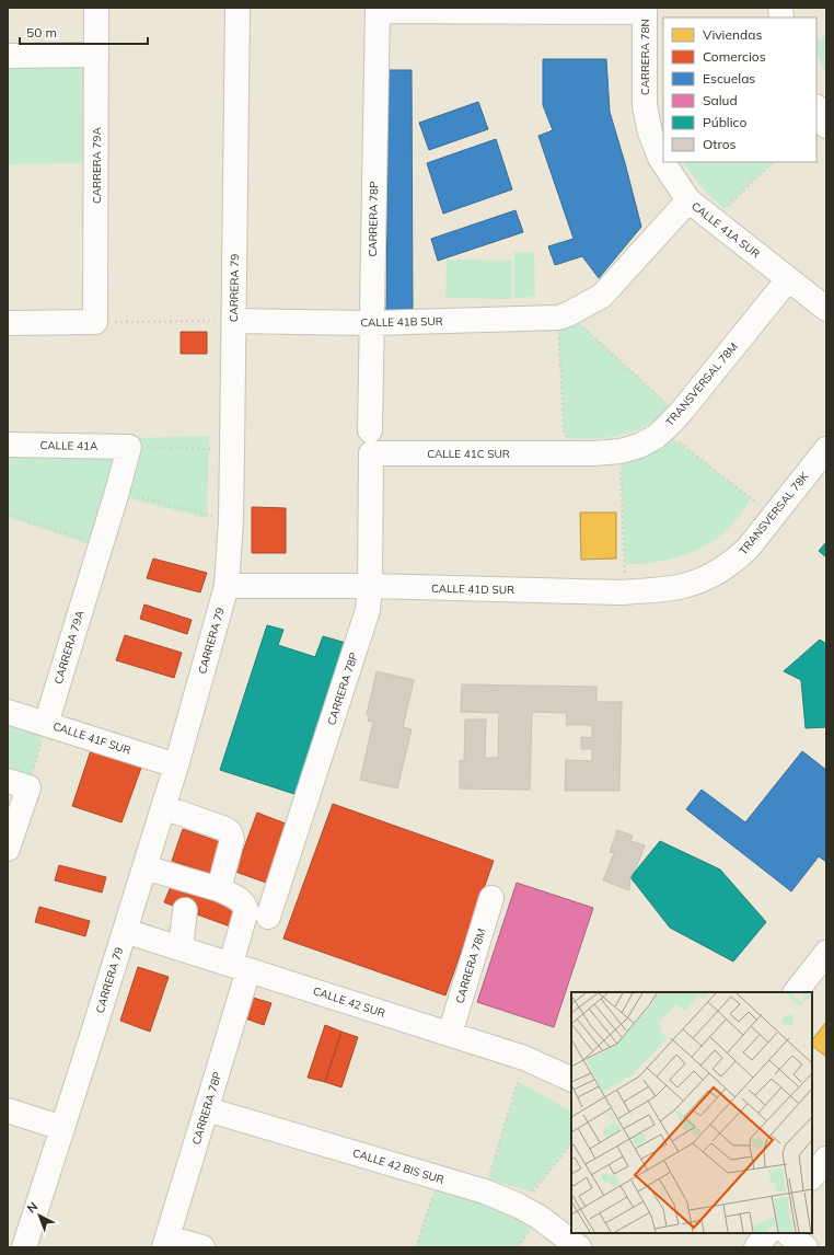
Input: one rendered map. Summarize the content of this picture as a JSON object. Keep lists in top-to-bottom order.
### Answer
{
  "streets": {
    "street": [
      "CARRERA 78N",
      "CARRERA 79A",
      "CARRERA 78P",
      "CALLE 41A SUR",
      "CARRERA 79",
      "CALLE 41B SUR",
      "TRANSVERSAL 78M",
      "CALLE 41A",
      "CALLE 41C SUR",
      "TRANSVERSAL 78K",
      "CALLE 41D SUR",
      "CALLE 41F SUR",
      "CARRERA 78M",
      "CALLE 42 SUR",
      "CALLE 42 BIS SUR"
    ]
  },
  "crossings": [
    ["CARRERA 78N", "CALLE 41A SUR"],
    ["CARRERA 79A", "CALLE 41A"],
    ["CARRERA 79A", "CALLE 41F SUR"],
    ["CARRERA 78P", "CARRERA 79"],
    ["CARRERA 78P", "CALLE 41B SUR"],
    ["CARRERA 78P", "CALLE 41C SUR"],
    ["CARRERA 78P", "CALLE 41D SUR"],
    ["CARRERA 78P", "CALLE 42 SUR"],
    ["CARRERA 78P", "CALLE 42 BIS SUR"],
    ["CALLE 41A SUR", "TRANSVERSAL 78M"],
    ["CARRERA 79", "CALLE 41B SUR"],
    ["CARRERA 79", "CALLE 41D SUR"],
    ["CARRERA 79", "CALLE 41F SUR"],
    ["CARRERA 79", "CALLE 42 SUR"],
    ["TRANSVERSAL 78M", "CALLE 41C SUR"],
    ["TRANSVERSAL 78K", "CALLE 41D SUR"],
    ["CARRERA 78M", "CALLE 42 SUR"]
  ],
  "legend": [
    "Viviendas",
    "Comercios",
    "Escuelas",
    "Salud",
    "Público",
    "Otros"
  ],
  "scale_bar": "50 m",
  "north": "top left"
}
